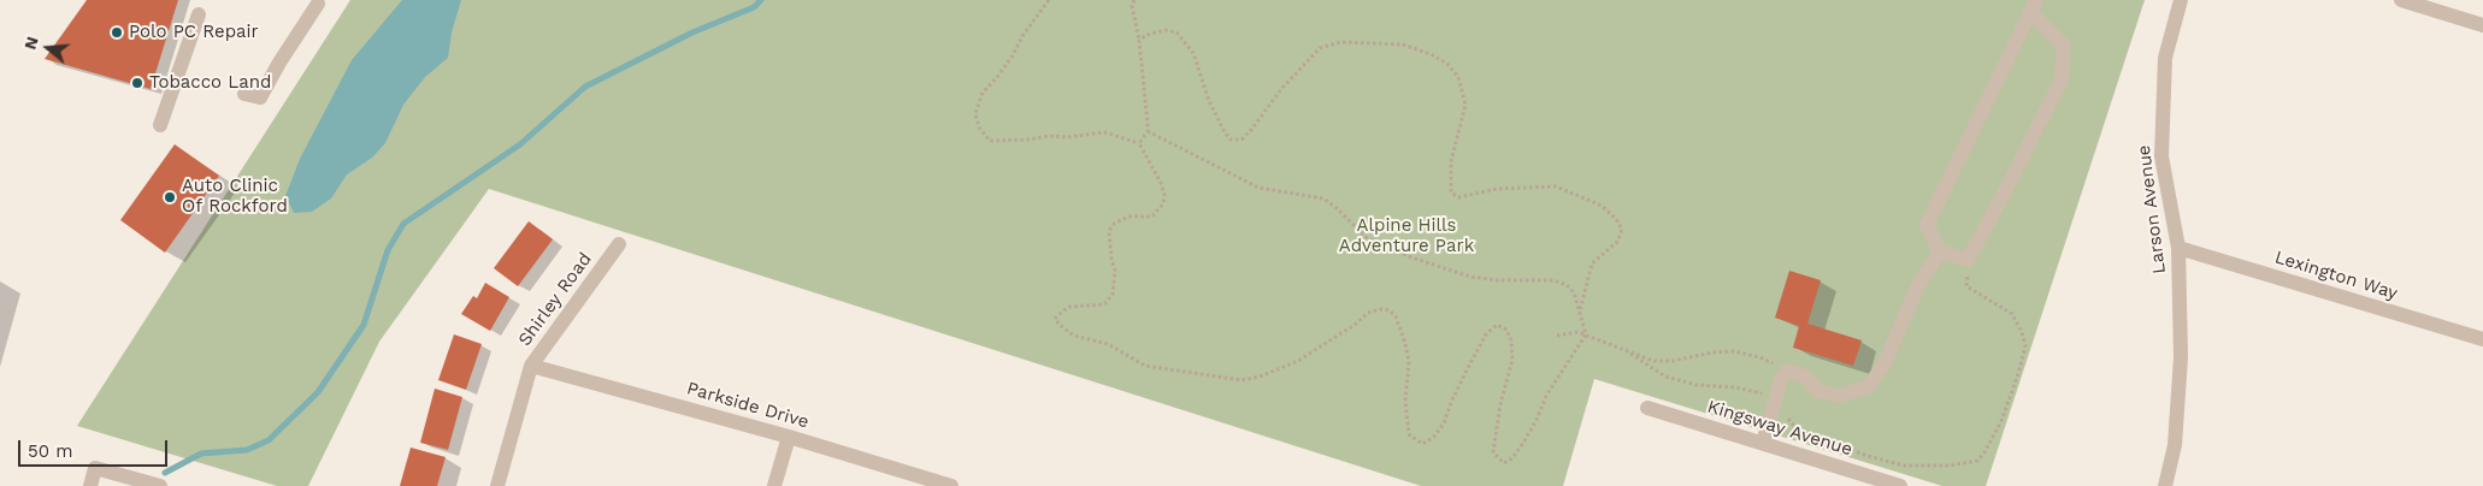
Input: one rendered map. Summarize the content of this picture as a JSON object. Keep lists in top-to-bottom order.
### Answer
{
  "streets": {
    "street": [
      "Larson Avenue",
      "Lexington Way",
      "Shirley Road",
      "Parkside Drive",
      "Kingsway Avenue"
    ]
  },
  "crossings": [
    ["Larson Avenue", "Lexington Way"],
    ["Shirley Road", "Parkside Drive"]
  ],
  "parks": ["Alpine Hills Adventure Park"],
  "places": ["Polo PC Repair", "Tobacco Land", "Auto Clinic Of Rockford"],
  "scale_bar": "50 m",
  "north": "left"
}
